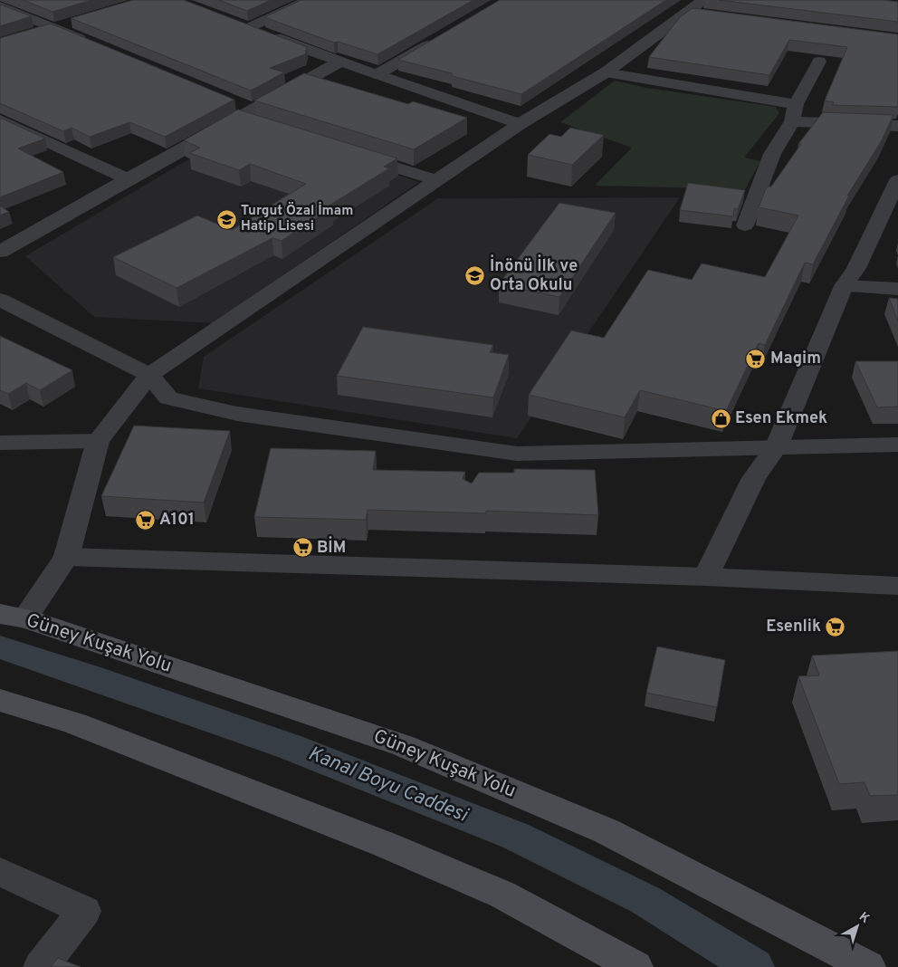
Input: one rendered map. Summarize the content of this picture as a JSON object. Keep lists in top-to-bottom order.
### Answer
{
  "streets": {
    "main road": ["Güney Kuşak Yolu"]
  },
  "water": ["Kanal Boyu Caddesi"],
  "places": {
    "school or university": ["Turgut Özal İmam Hatip Lisesi", "İnönü İlk ve Orta Okulu"],
    "supermarket": [
      "Magim",
      "A101",
      "BİM",
      "Esenlik"
    ],
    "shop": ["Esen Ekmek"]
  },
  "north": "top right"
}
